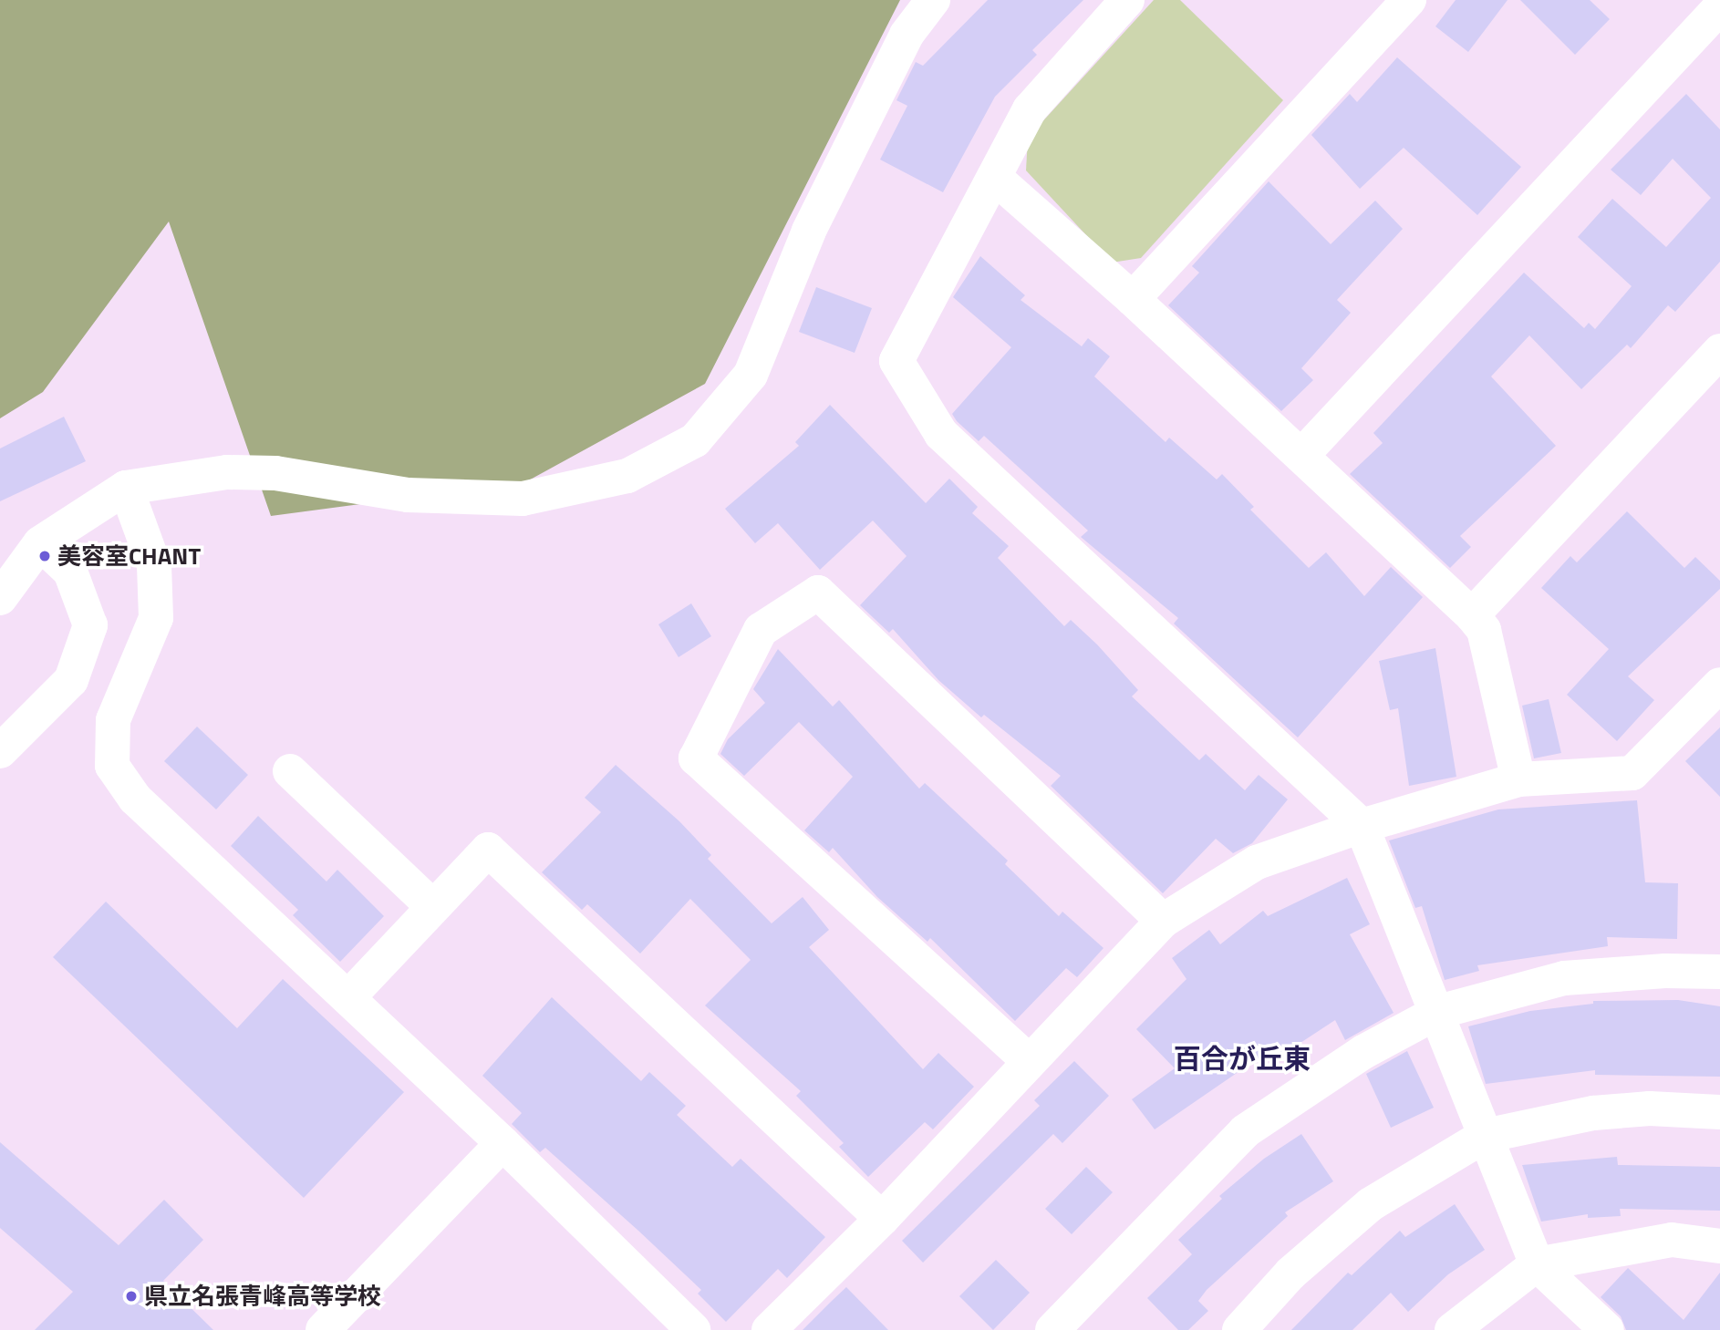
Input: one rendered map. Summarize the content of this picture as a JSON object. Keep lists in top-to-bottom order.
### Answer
{
  "districts": ["百合が丘東"],
  "places": ["美容室CHANT", "県立名張青峰高等学校"]
}
